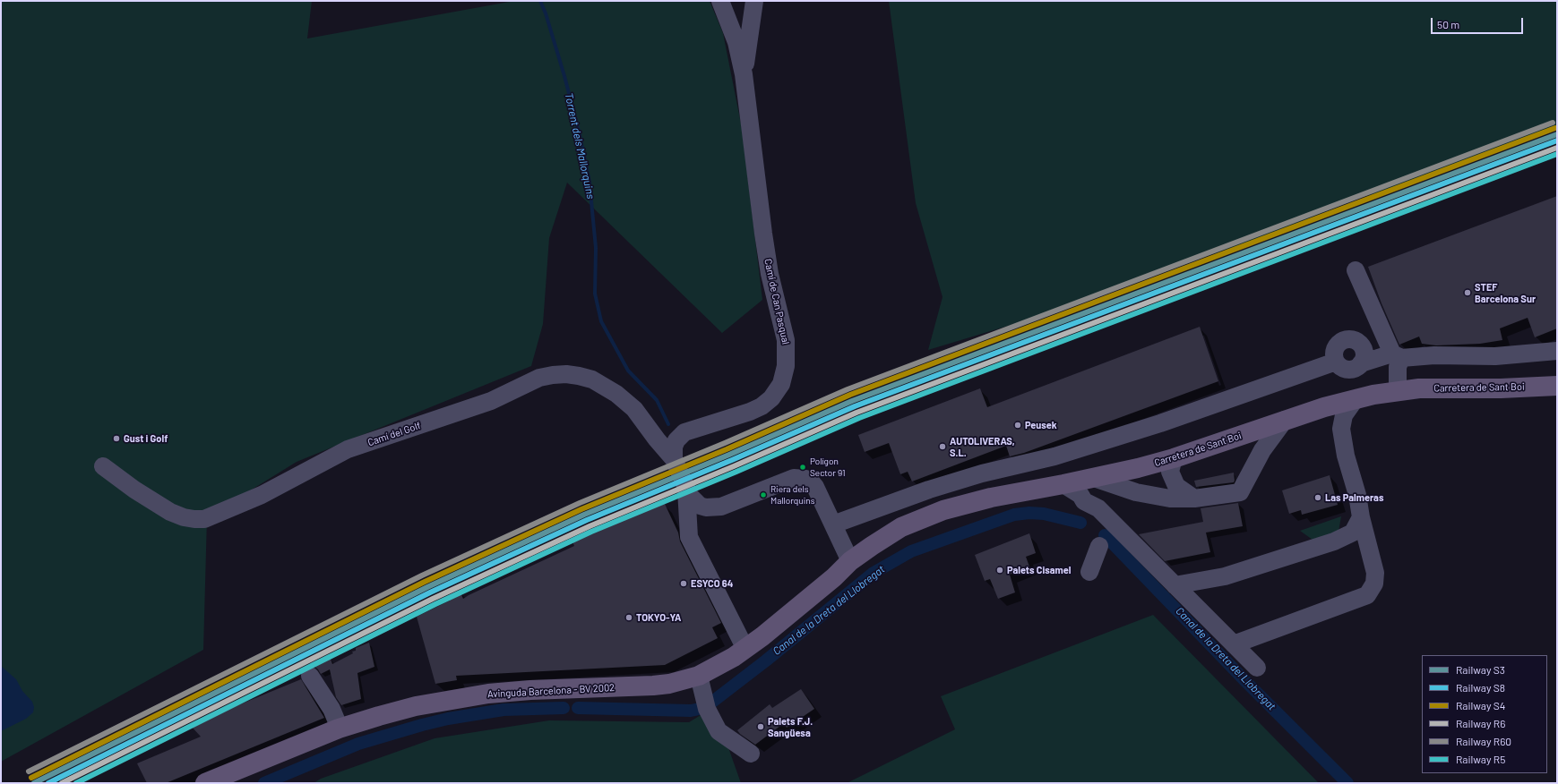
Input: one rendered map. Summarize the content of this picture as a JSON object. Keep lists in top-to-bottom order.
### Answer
{
  "streets": {
    "main road": ["Carretera de Sant Boi", "Avinguda Barcelona - BV 2002"],
    "street": ["Camí de Can Pasqual", "Camí del Golf"]
  },
  "crossings": [
    ["Camí de Can Pasqual", "Camí del Golf"],
    ["Carretera de Sant Boi", "Avinguda Barcelona - BV 2002"]
  ],
  "water": ["Torrent dels Mallorquins", "Canal de la Dreta del Llobregat"],
  "places": [
    "STEF Barcelona Sur",
    "Peusek",
    "Gust i Golf",
    "AUTOLIVERAS, S.L.",
    "Polígon Sector 91",
    "Riera dels Mallorquins",
    "Las Palmeras",
    "Palets Cisamel",
    "ESYCO 64",
    "TOKYO-YA",
    "Palets F.J. Sangüesa"
  ],
  "lines": [
    "rail line R60",
    "rail line S4",
    "rail line S3",
    "rail line S8",
    "rail line R6",
    "rail line R5"
  ],
  "legend": [
    "Railway S3",
    "Railway S8",
    "Railway S4",
    "Railway R6",
    "Railway R60",
    "Railway R5"
  ],
  "scale_bar": "50 m"
}
